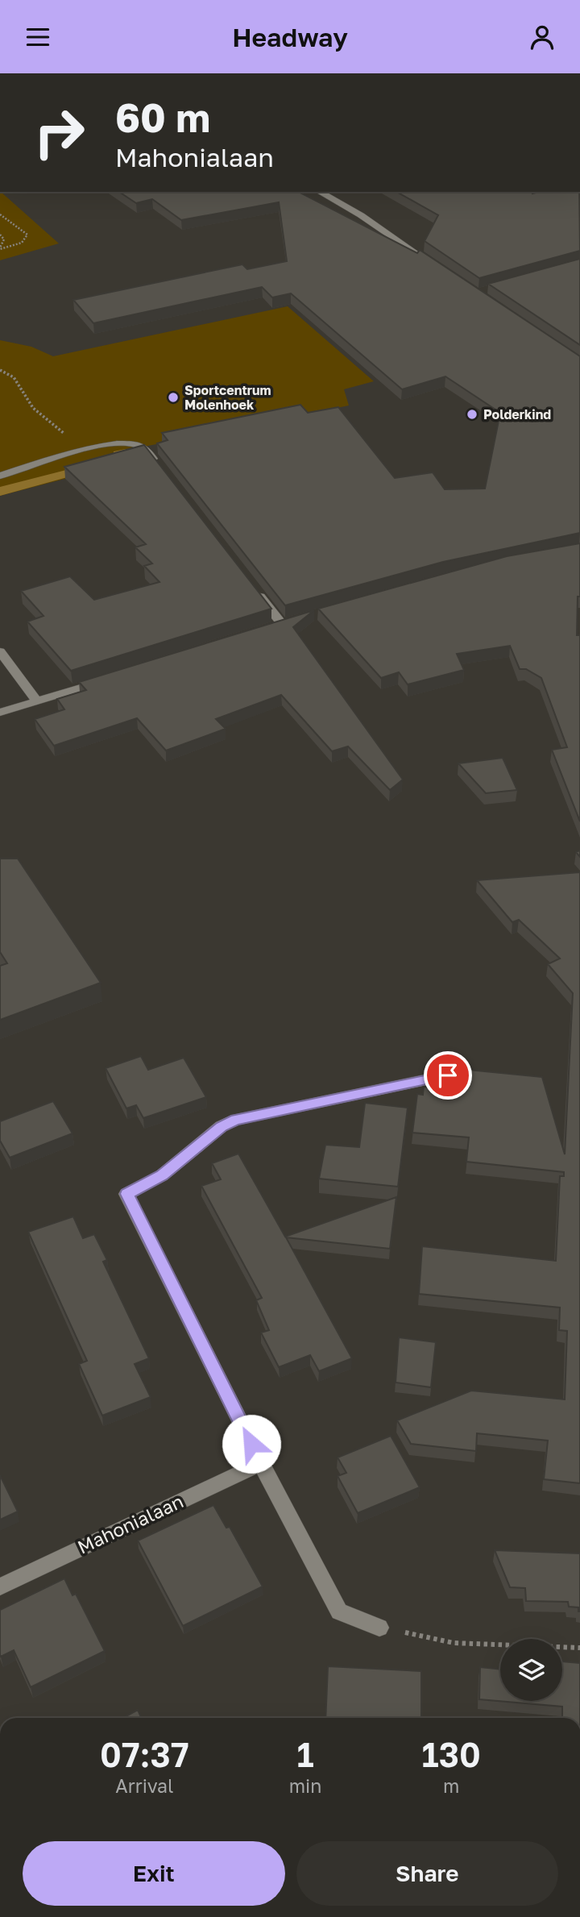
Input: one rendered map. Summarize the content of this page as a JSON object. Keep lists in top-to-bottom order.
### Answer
{
  "streets": {
    "street": ["Mahonialaan"]
  },
  "places": ["Sportcentrum Molenhoek", "Polderkind"],
  "page": {
    "header": "Headway",
    "turn": ["60 m", "Mahonialaan"],
    "eta": [
      "07:37",
      "Arrival",
      "1",
      "min",
      "130",
      "m"
    ],
    "buttons": ["Exit", "Share"]
  }
}
